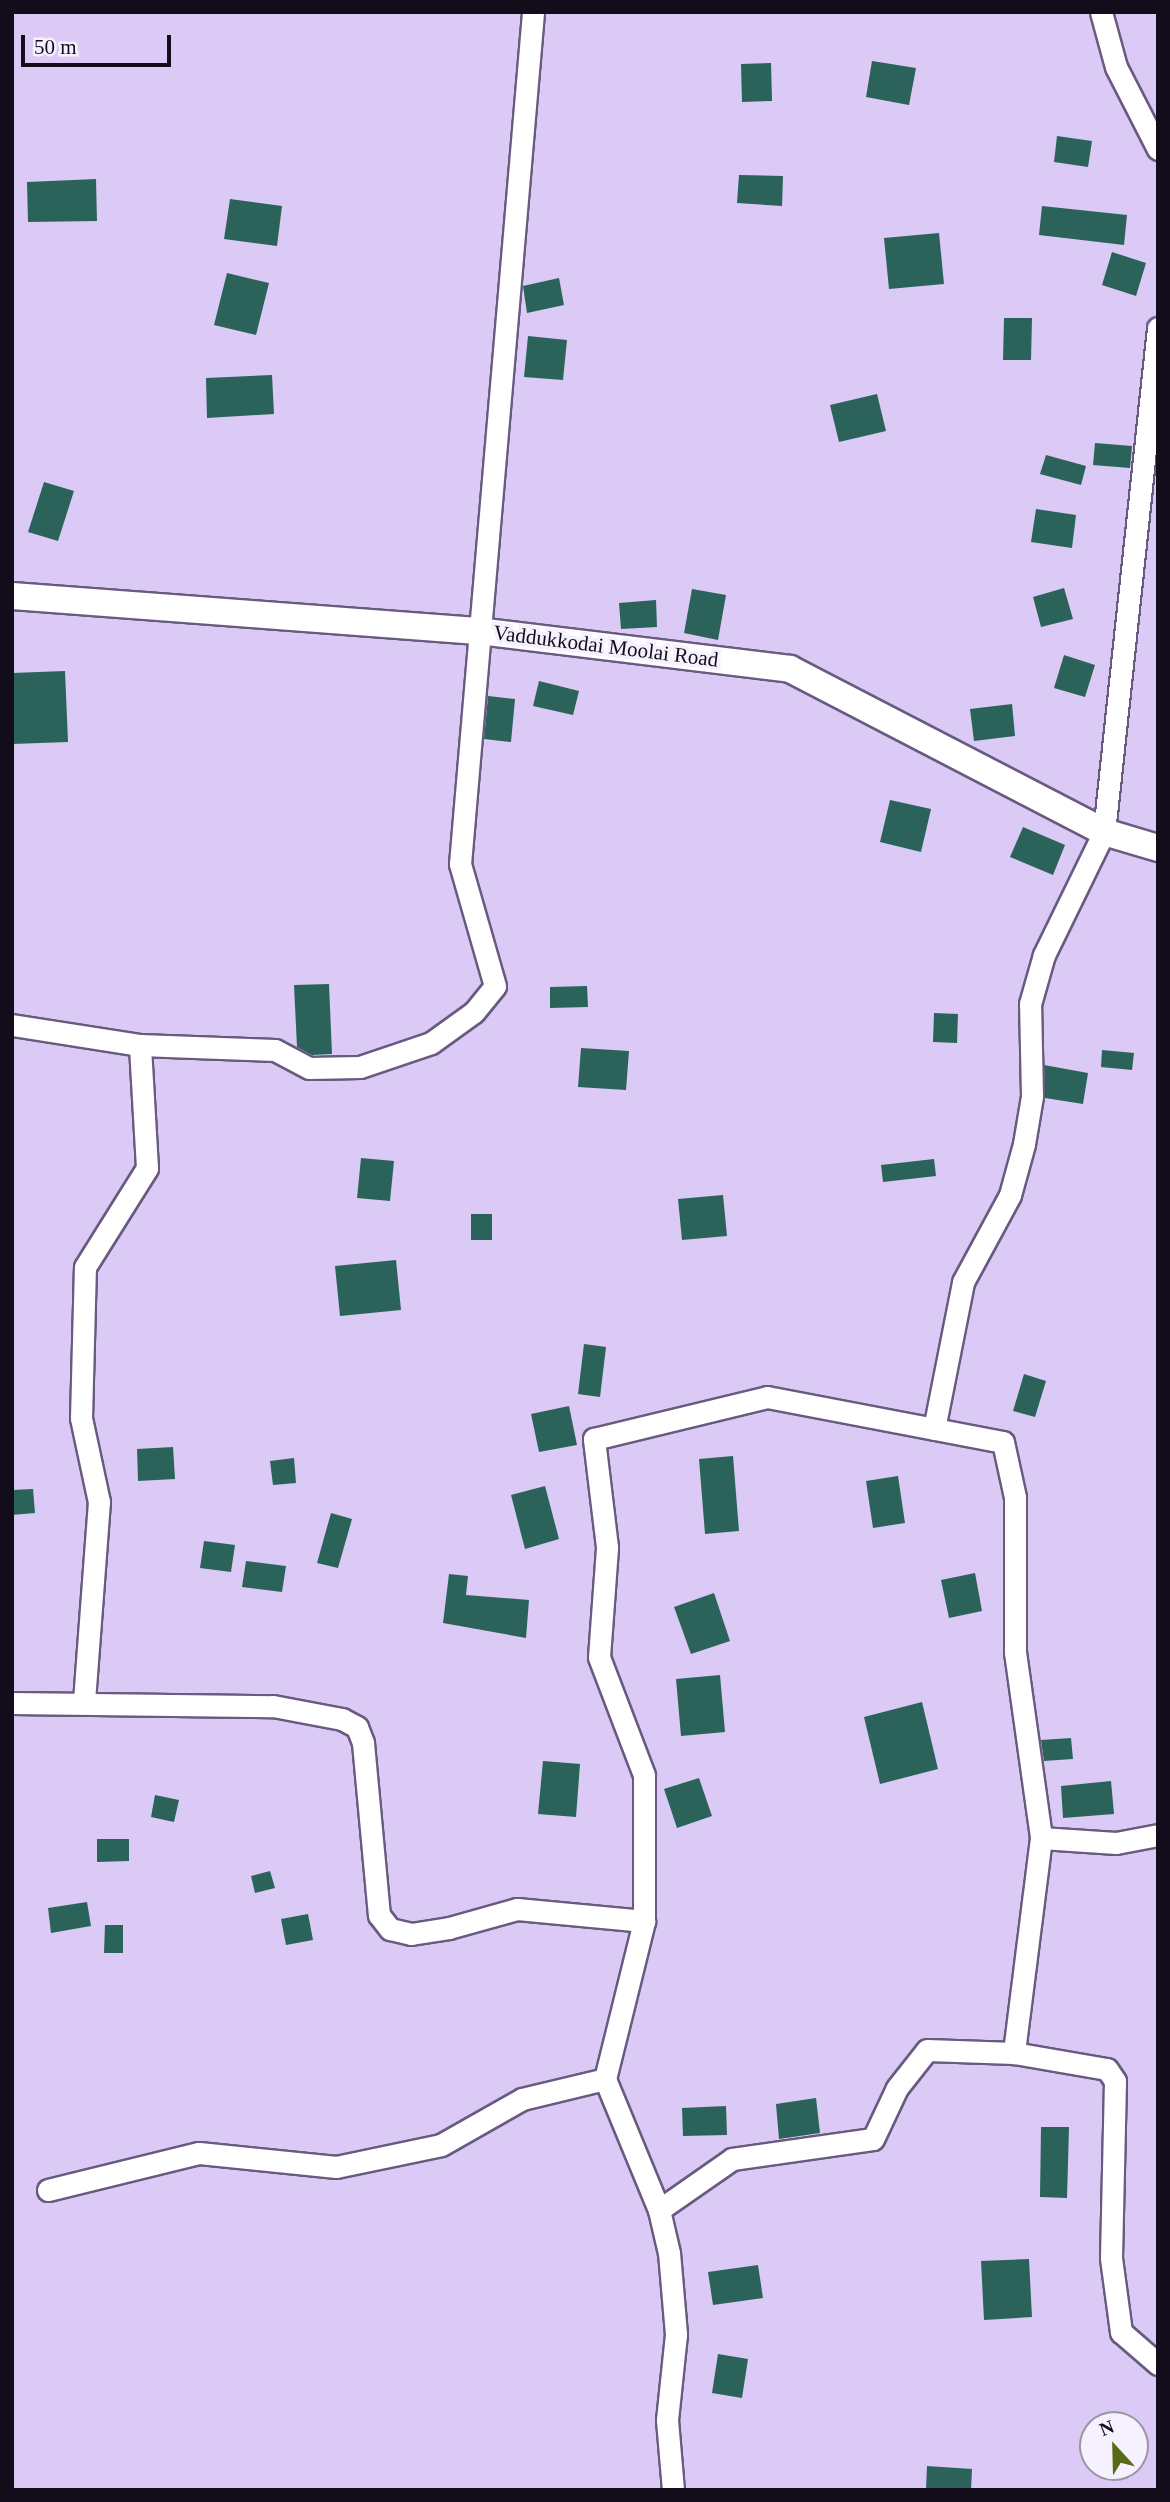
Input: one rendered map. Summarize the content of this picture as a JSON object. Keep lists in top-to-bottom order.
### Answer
{
  "streets": {
    "street": ["Vaddukkodai Moolai Road"]
  },
  "scale_bar": "50 m",
  "north": "top"
}
